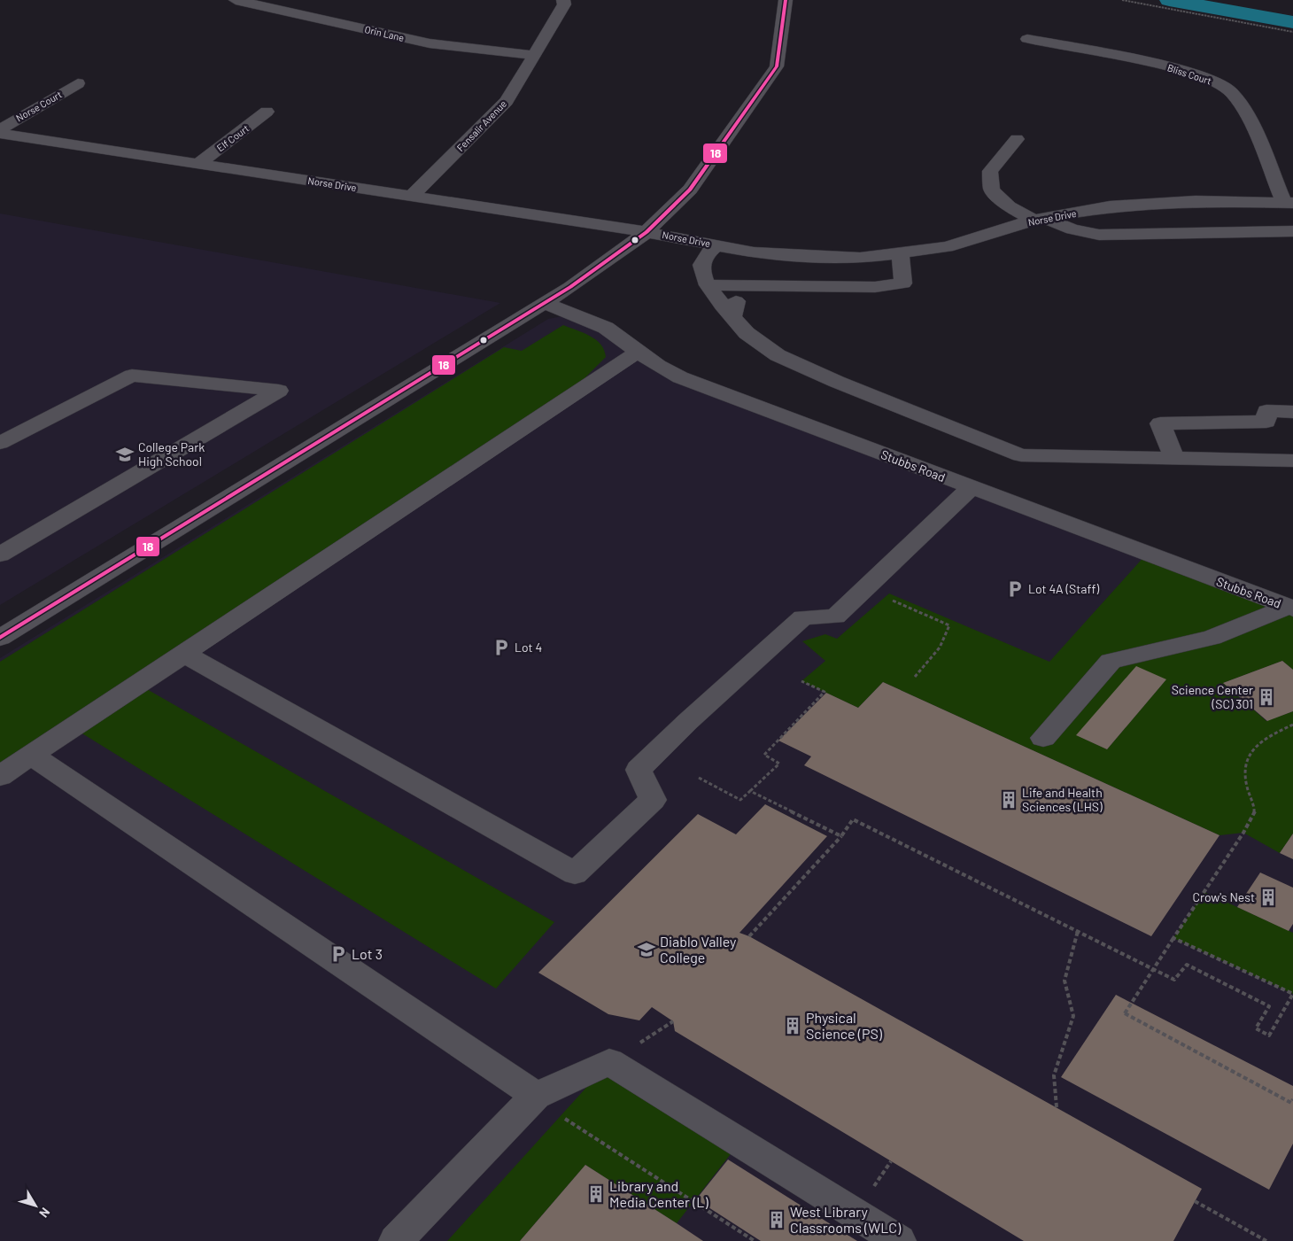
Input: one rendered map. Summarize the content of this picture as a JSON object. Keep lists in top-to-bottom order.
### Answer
{
  "streets": {
    "street": [
      "Orin Lane",
      "Bliss Court",
      "Norse Court",
      "Fensalir Avenue",
      "Elf Court",
      "Norse Drive",
      "Stubbs Road"
    ]
  },
  "crossings": [
    ["Orin Lane", "Fensalir Avenue"],
    ["Bliss Court", "Norse Drive"],
    ["Fensalir Avenue", "Norse Drive"],
    ["Elf Court", "Norse Drive"]
  ],
  "places": {
    "school or university": ["College Park High School", "Diablo Valley College"],
    "parking": ["Lot 4A (Staff)", "Lot 4", "Lot 3"],
    "building": [
      "Science Center (SC) 301",
      "Life and Health Sciences (LHS)",
      "Crow's Nest",
      "Physical Science (PS)",
      "Library and Media Center (L)",
      "West Library Classrooms (WLC)"
    ]
  },
  "lines": ["transit line 18"],
  "north": "bottom right"
}
